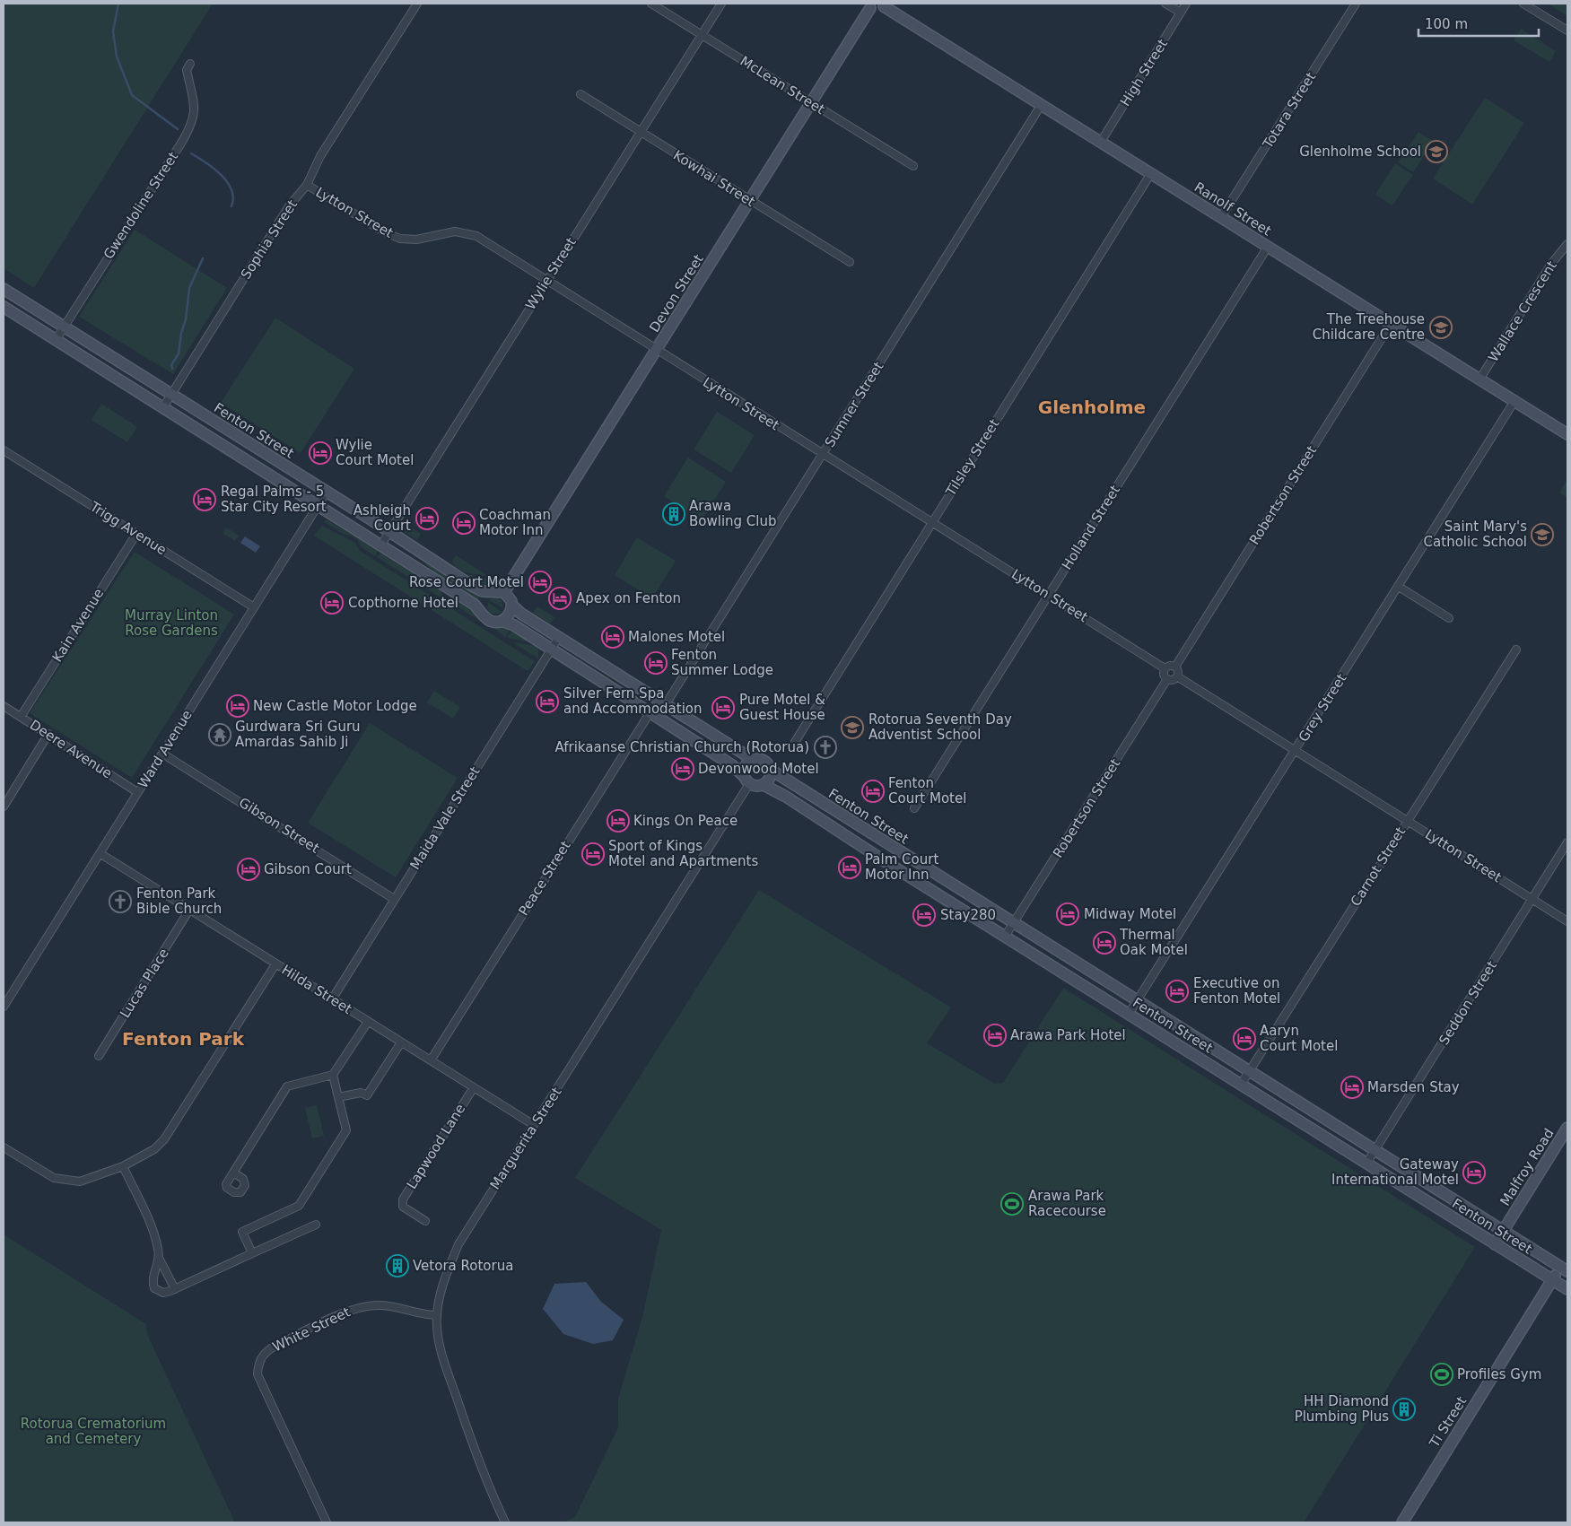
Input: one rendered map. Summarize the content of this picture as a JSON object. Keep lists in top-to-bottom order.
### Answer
{
  "streets": {
    "main road": [
      "Ranolf Street",
      "Devon Street",
      "Fenton Street",
      "Malfroy Road",
      "Ti Street"
    ],
    "street": [
      "High Street",
      "McLean Street",
      "Totara Street",
      "Kowhai Street",
      "Gwendoline Street",
      "Lytton Street",
      "Sophia Street",
      "Wylie Street",
      "Wallace Crescent",
      "Sumner Street",
      "Tilsley Street",
      "Robertson Street",
      "Holland Street",
      "Trigg Avenue",
      "Kain Avenue",
      "Grey Street",
      "Deere Avenue",
      "Ward Avenue",
      "Maida Vale Street",
      "Gibson Street",
      "Carnot Street",
      "Peace Street",
      "Lucas Place",
      "Hilda Street",
      "Seddon Street",
      "Marguerita Street",
      "Lapwood Lane",
      "White Street"
    ]
  },
  "crossings": [
    ["High Street", "Ranolf Street"],
    ["McLean Street", "Wylie Street"],
    ["McLean Street", "Devon Street"],
    ["Totara Street", "Ranolf Street"],
    ["Kowhai Street", "Wylie Street"],
    ["Kowhai Street", "Devon Street"],
    ["Gwendoline Street", "Fenton Street"],
    ["Ranolf Street", "Wallace Crescent"],
    ["Ranolf Street", "Sumner Street"],
    ["Ranolf Street", "Tilsley Street"],
    ["Ranolf Street", "Robertson Street"],
    ["Ranolf Street", "Holland Street"],
    ["Ranolf Street", "Grey Street"],
    ["Lytton Street", "Sophia Street"],
    ["Lytton Street", "Wylie Street"],
    ["Lytton Street", "Devon Street"],
    ["Lytton Street", "Sumner Street"],
    ["Lytton Street", "Tilsley Street"],
    ["Lytton Street", "Robertson Street"],
    ["Lytton Street", "Holland Street"],
    ["Lytton Street", "Grey Street"],
    ["Lytton Street", "Carnot Street"],
    ["Lytton Street", "Seddon Street"],
    ["Sophia Street", "Fenton Street"],
    ["Wylie Street", "Fenton Street"],
    ["Devon Street", "Fenton Street"],
    ["Sumner Street", "Peace Street"],
    ["Fenton Street", "Robertson Street"],
    ["Fenton Street", "Grey Street"],
    ["Fenton Street", "Ward Avenue"],
    ["Fenton Street", "Carnot Street"],
    ["Fenton Street", "Seddon Street"],
    ["Fenton Street", "Marguerita Street"],
    ["Fenton Street", "Malfroy Road"],
    ["Fenton Street", "Ti Street"],
    ["Trigg Avenue", "Kain Avenue"],
    ["Trigg Avenue", "Ward Avenue"],
    ["Kain Avenue", "Deere Avenue"],
    ["Deere Avenue", "Ward Avenue"],
    ["Ward Avenue", "Gibson Street"],
    ["Ward Avenue", "Hilda Street"],
    ["Maida Vale Street", "Gibson Street"],
    ["Maida Vale Street", "Hilda Street"],
    ["Peace Street", "Hilda Street"],
    ["Lucas Place", "Hilda Street"],
    ["Hilda Street", "Marguerita Street"],
    ["Hilda Street", "Lapwood Lane"],
    ["Marguerita Street", "White Street"]
  ],
  "districts": ["Glenholme", "Fenton Park"],
  "parks": ["Murray Linton Rose Gardens", "Rotorua Crematorium and Cemetery"],
  "places": {
    "school or university": [
      "Glenholme School",
      "The Treehouse Childcare Centre",
      "Saint Mary's Catholic School",
      "Rotorua Seventh Day Adventist School"
    ],
    "hotel": [
      "Wylie Court Motel",
      "Regal Palms - 5 Star City Resort",
      "Ashleigh Court",
      "Coachman Motor Inn",
      "Rose Court Motel",
      "Apex on Fenton",
      "Copthorne Hotel",
      "Malones Motel",
      "Fenton Summer Lodge",
      "Silver Fern Spa and Accommodation",
      "New Castle Motor Lodge",
      "Pure Motel & Guest House",
      "Devonwood Motel",
      "Fenton Court Motel",
      "Kings On Peace",
      "Sport of Kings Motel and Apartments",
      "Palm Court Motor Inn",
      "Gibson Court",
      "Midway Motel",
      "Stay280",
      "Thermal Oak Motel",
      "Executive on Fenton Motel",
      "Arawa Park Hotel",
      "Aaryn Court Motel",
      "Marsden Stay",
      "Gateway International Motel"
    ],
    "building": ["Arawa Bowling Club", "Vetora Rotorua", "HH Diamond Plumbing Plus"],
    "temple": ["Gurdwara Sri Guru Amardas Sahib Ji"],
    "church": ["Afrikaanse Christian Church (Rotorua)", "Fenton Park Bible Church"],
    "sports": ["Arawa Park Racecourse", "Profiles Gym"]
  },
  "scale_bar": "100 m"
}
